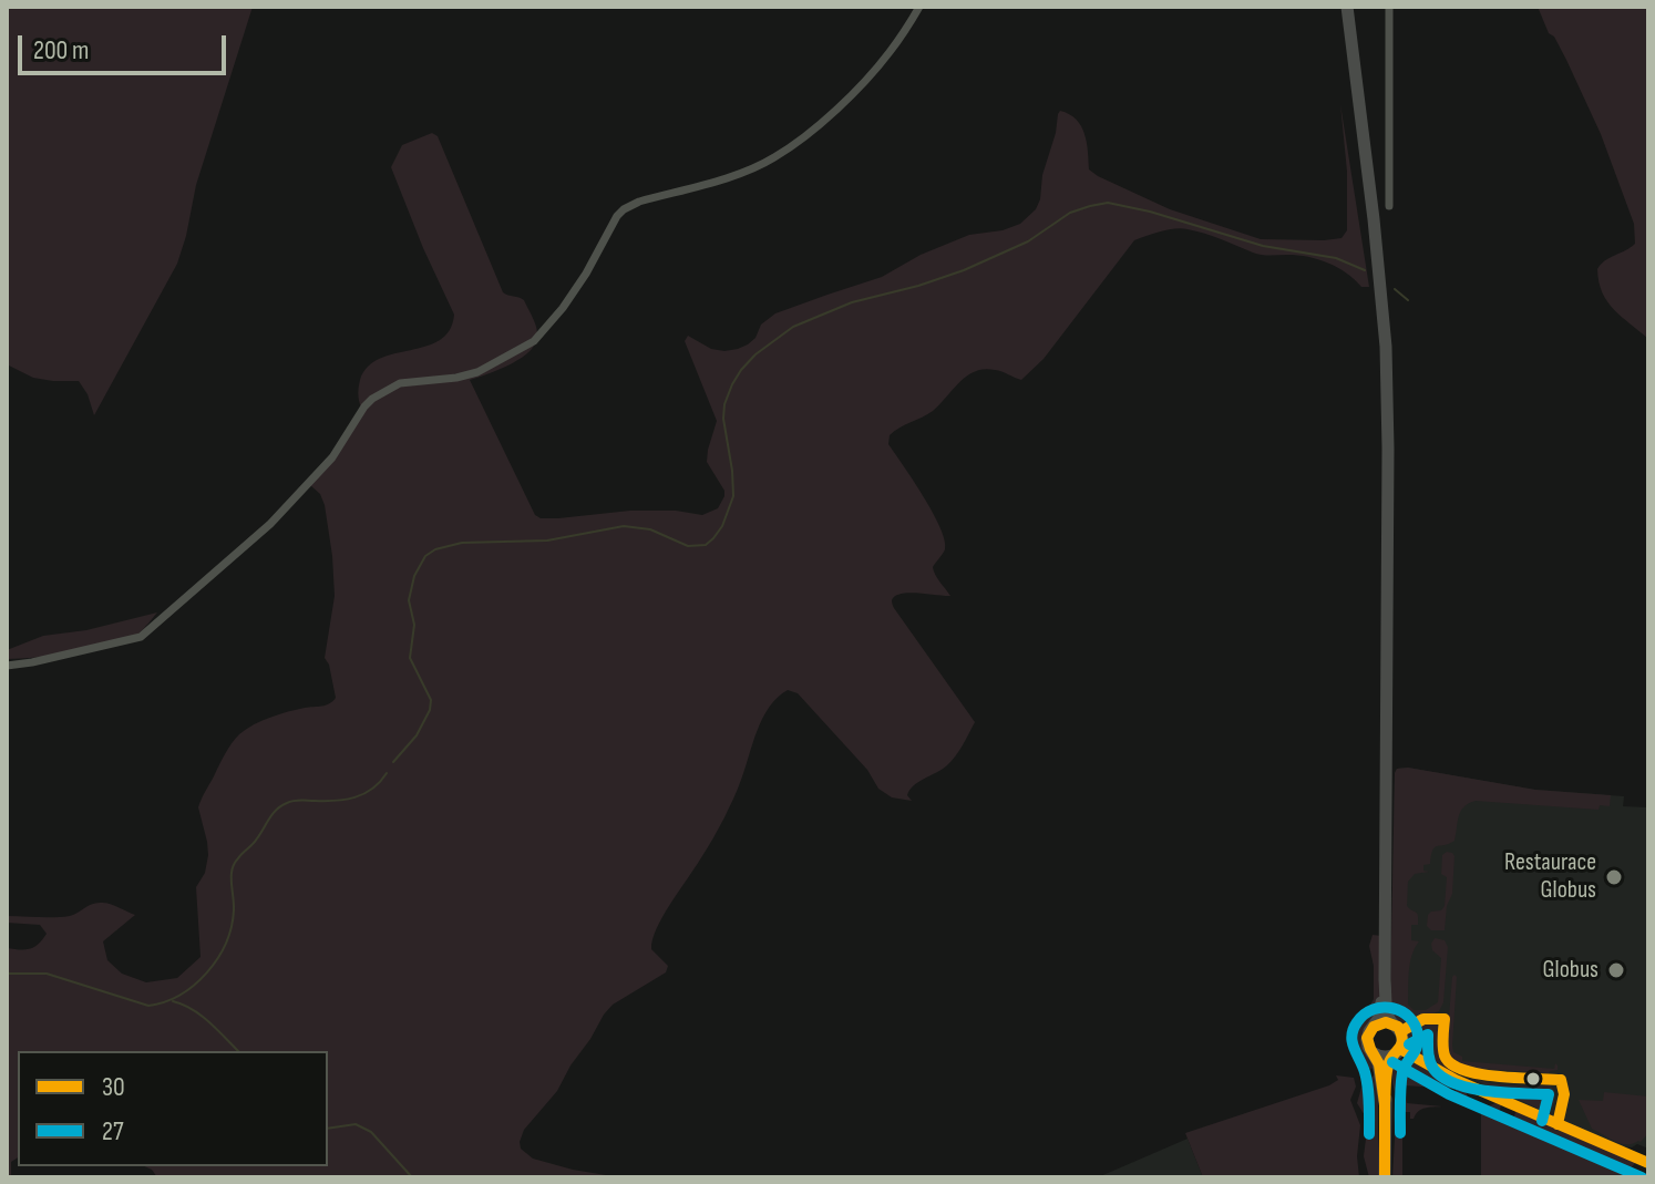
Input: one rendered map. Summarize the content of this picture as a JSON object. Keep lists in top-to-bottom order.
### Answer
{
  "places": ["Restaurace Globus", "Globus"],
  "lines": ["transit line 27", "transit line 30"],
  "legend": ["30", "27"],
  "scale_bar": "200 m"
}
